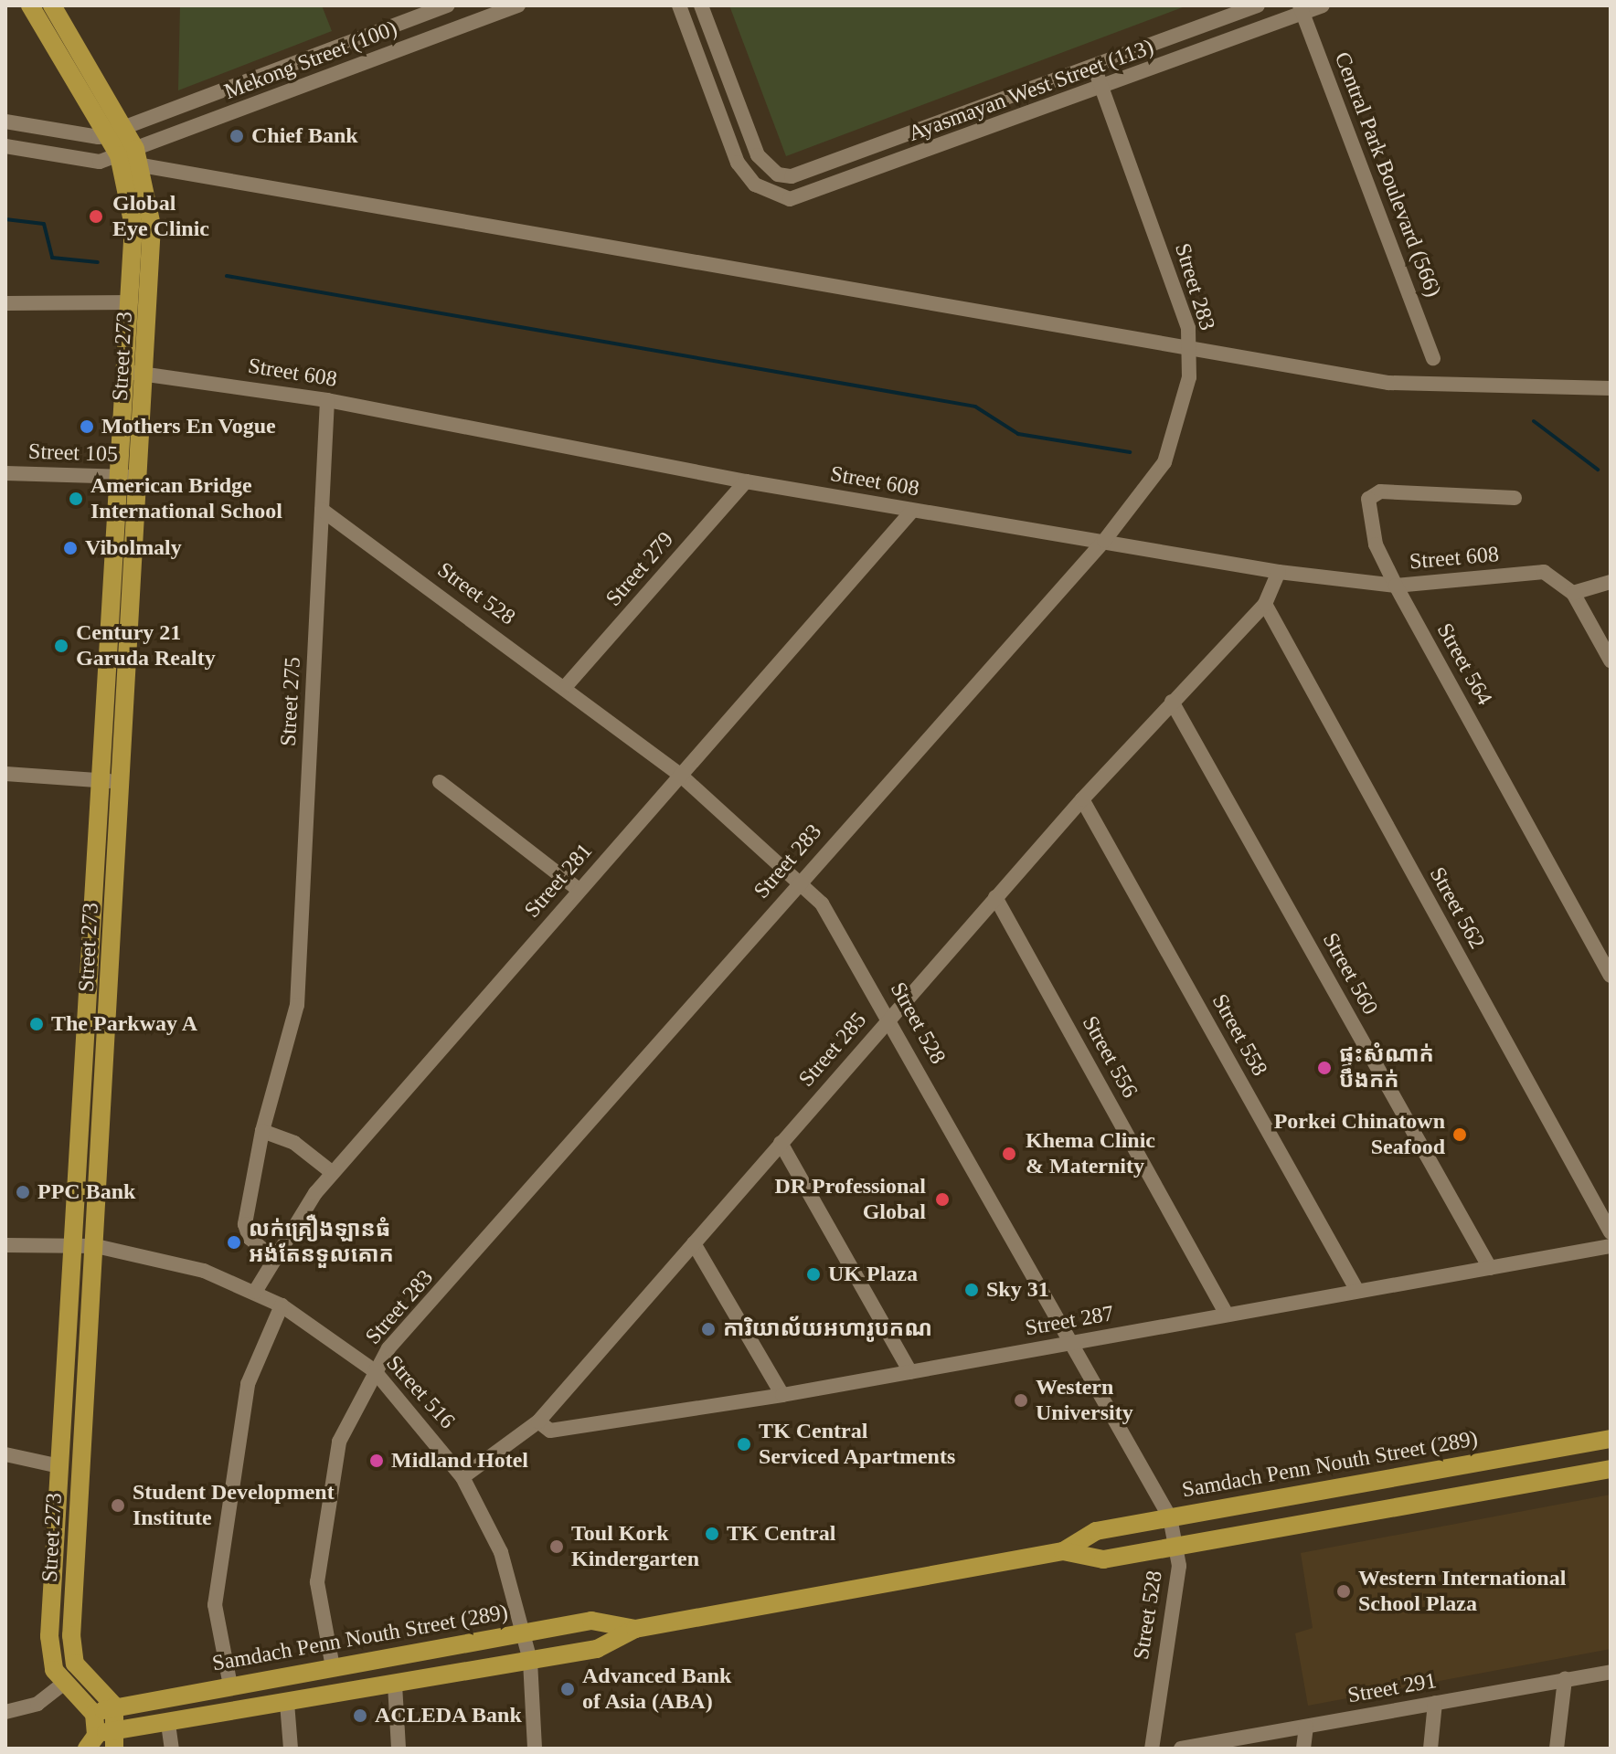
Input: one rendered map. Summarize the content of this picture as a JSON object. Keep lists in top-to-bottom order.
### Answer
{
  "streets": {
    "main road": ["Street 273", "Samdach Penn Nouth Street (289)"],
    "street": [
      "Mekong Street (100)",
      "Ayasmayan West Street (113)",
      "Central Park Boulevard (566)",
      "Street 283",
      "Street 608",
      "Street 105",
      "Street 279",
      "Street 528",
      "Street 564",
      "Street 275",
      "Street 281",
      "Street 562",
      "Street 560",
      "Street 558",
      "Street 285",
      "Street 556",
      "Street 287",
      "Street 516",
      "Street 291"
    ]
  },
  "crossings": [
    ["Mekong Street (100)", "Street 273"],
    ["Ayasmayan West Street (113)", "Central Park Boulevard (566)"],
    ["Ayasmayan West Street (113)", "Street 283"],
    ["Street 283", "Street 608"],
    ["Street 283", "Street 528"],
    ["Street 283", "Street 516"],
    ["Street 283", "Samdach Penn Nouth Street (289)"],
    ["Street 273", "Street 608"],
    ["Street 273", "Street 105"],
    ["Street 273", "Street 516"],
    ["Street 273", "Samdach Penn Nouth Street (289)"],
    ["Street 608", "Street 279"],
    ["Street 608", "Street 564"],
    ["Street 608", "Street 275"],
    ["Street 608", "Street 281"],
    ["Street 608", "Street 285"],
    ["Street 279", "Street 528"],
    ["Street 528", "Street 275"],
    ["Street 528", "Street 281"],
    ["Street 528", "Street 285"],
    ["Street 528", "Street 287"],
    ["Street 528", "Samdach Penn Nouth Street (289)"],
    ["Street 275", "Street 281"],
    ["Street 281", "Street 516"],
    ["Street 562", "Street 285"],
    ["Street 560", "Street 285"],
    ["Street 560", "Street 287"],
    ["Street 558", "Street 285"],
    ["Street 558", "Street 287"],
    ["Street 285", "Street 556"],
    ["Street 285", "Street 287"],
    ["Street 285", "Street 516"],
    ["Street 556", "Street 287"],
    ["Street 516", "Samdach Penn Nouth Street (289)"]
  ],
  "places": [
    "Chief Bank",
    "Global Eye Clinic",
    "Mothers En Vogue",
    "American Bridge International School",
    "Vibolmaly",
    "Century 21 Garuda Realty",
    "The Parkway A",
    "ផ្ទះសំណាក់ បឹងកក់",
    "Porkei Chinatown Seafood",
    "Khema Clinic & Maternity",
    "PPC Bank",
    "DR Professional Global",
    "លក់គ្រឿងឡានធំ អង់តែនទួលគោក",
    "UK Plaza",
    "Sky 31",
    "ការិយាល័យអហារូបកណ",
    "Western University",
    "TK Central Serviced Apartments",
    "Midland Hotel",
    "Student Development Institute",
    "TK Central",
    "Toul Kork Kindergarten",
    "Western International School Plaza",
    "Advanced Bank of Asia (ABA)",
    "ACLEDA Bank"
  ]
}
